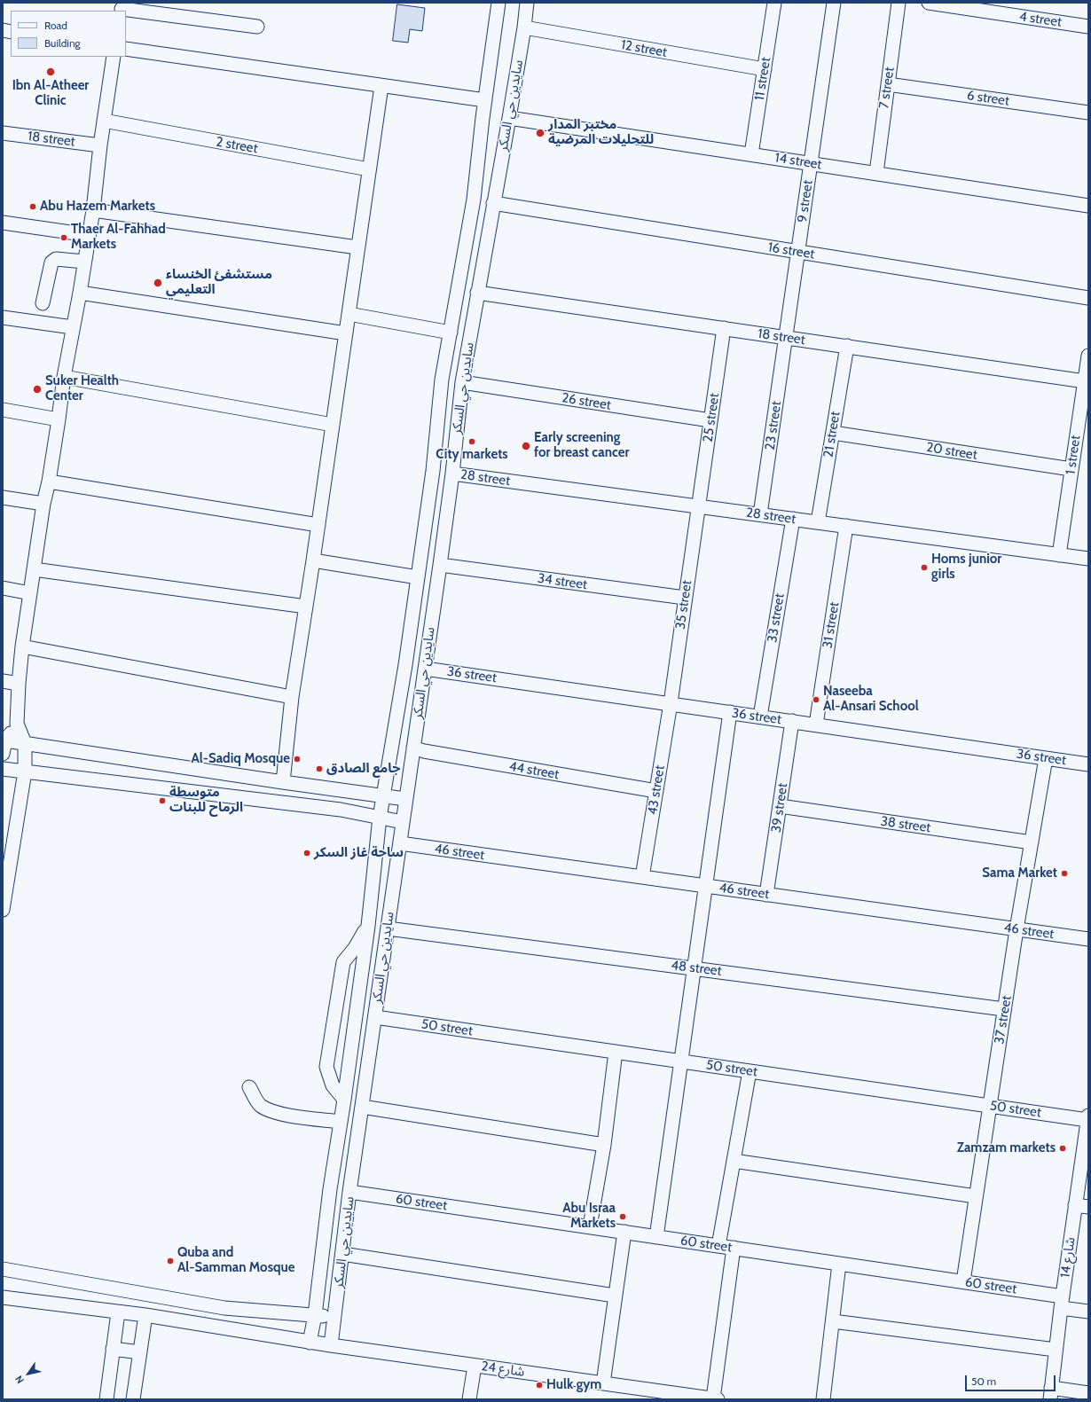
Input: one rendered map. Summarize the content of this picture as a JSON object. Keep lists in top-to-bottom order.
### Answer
{
  "streets": {
    "street": [
      "4 street",
      "12 street",
      "11 street",
      "7 street",
      "6 street",
      "سايدين حي السكر",
      "18 street",
      "2 street",
      "14 street",
      "9 street",
      "16 street",
      "26 street",
      "25 street",
      "23 street",
      "21 street",
      "20 street",
      "1 street",
      "28 street",
      "34 street",
      "35 street",
      "33 street",
      "31 street",
      "36 street",
      "44 street",
      "43 street",
      "39 street",
      "38 street",
      "46 street",
      "48 street",
      "37 street",
      "50 street",
      "60 street",
      "شارع 14",
      "شارع 24"
    ]
  },
  "crossings": [
    ["12 street", "11 street"],
    ["12 street", "سايدين حي السكر"],
    ["11 street", "14 street"],
    ["7 street", "6 street"],
    ["7 street", "14 street"],
    ["سايدين حي السكر", "18 street"],
    ["سايدين حي السكر", "14 street"],
    ["سايدين حي السكر", "16 street"],
    ["سايدين حي السكر", "26 street"],
    ["سايدين حي السكر", "28 street"],
    ["سايدين حي السكر", "34 street"],
    ["سايدين حي السكر", "36 street"],
    ["سايدين حي السكر", "44 street"],
    ["سايدين حي السكر", "46 street"],
    ["سايدين حي السكر", "48 street"],
    ["سايدين حي السكر", "50 street"],
    ["سايدين حي السكر", "60 street"],
    ["سايدين حي السكر", "شارع 24"],
    ["18 street", "9 street"],
    ["18 street", "25 street"],
    ["18 street", "23 street"],
    ["18 street", "21 street"],
    ["18 street", "1 street"],
    ["14 street", "9 street"],
    ["9 street", "16 street"],
    ["9 street", "23 street"],
    ["26 street", "25 street"],
    ["25 street", "28 street"],
    ["25 street", "35 street"],
    ["23 street", "28 street"],
    ["21 street", "20 street"],
    ["21 street", "28 street"],
    ["20 street", "1 street"],
    ["1 street", "28 street"],
    ["28 street", "35 street"],
    ["28 street", "33 street"],
    ["28 street", "31 street"],
    ["34 street", "35 street"],
    ["35 street", "36 street"],
    ["35 street", "43 street"],
    ["33 street", "36 street"],
    ["31 street", "36 street"],
    ["36 street", "43 street"],
    ["36 street", "39 street"],
    ["36 street", "37 street"],
    ["44 street", "43 street"],
    ["43 street", "46 street"],
    ["39 street", "38 street"],
    ["39 street", "46 street"],
    ["38 street", "37 street"],
    ["46 street", "37 street"],
    ["48 street", "37 street"],
    ["37 street", "50 street"],
    ["37 street", "60 street"],
    ["50 street", "شارع 14"],
    ["60 street", "شارع 14"]
  ],
  "places": [
    "Ibn Al-Atheer Clinic",
    "مختبر المدار للتحليلات المرضية",
    "Abu Hazem Markets",
    "Thaer Al-Fahhad Markets",
    "مستشفئ الخنساء التعليمي",
    "Suker Health Center",
    "City markets",
    "Early screening for breast cancer",
    "Homs junior girls",
    "Naseeba Al-Ansari School",
    "Al-Sadiq Mosque",
    "جامع الصادق",
    "متوسطة الرماح للبنات",
    "ساحة غاز السكر",
    "Sama Market",
    "Zamzam markets",
    "Abu Israa Markets",
    "Quba and Al-Samman Mosque",
    "Hulk gym"
  ],
  "legend": ["Road", "Building"],
  "scale_bar": "50 m",
  "north": "bottom left"
}
